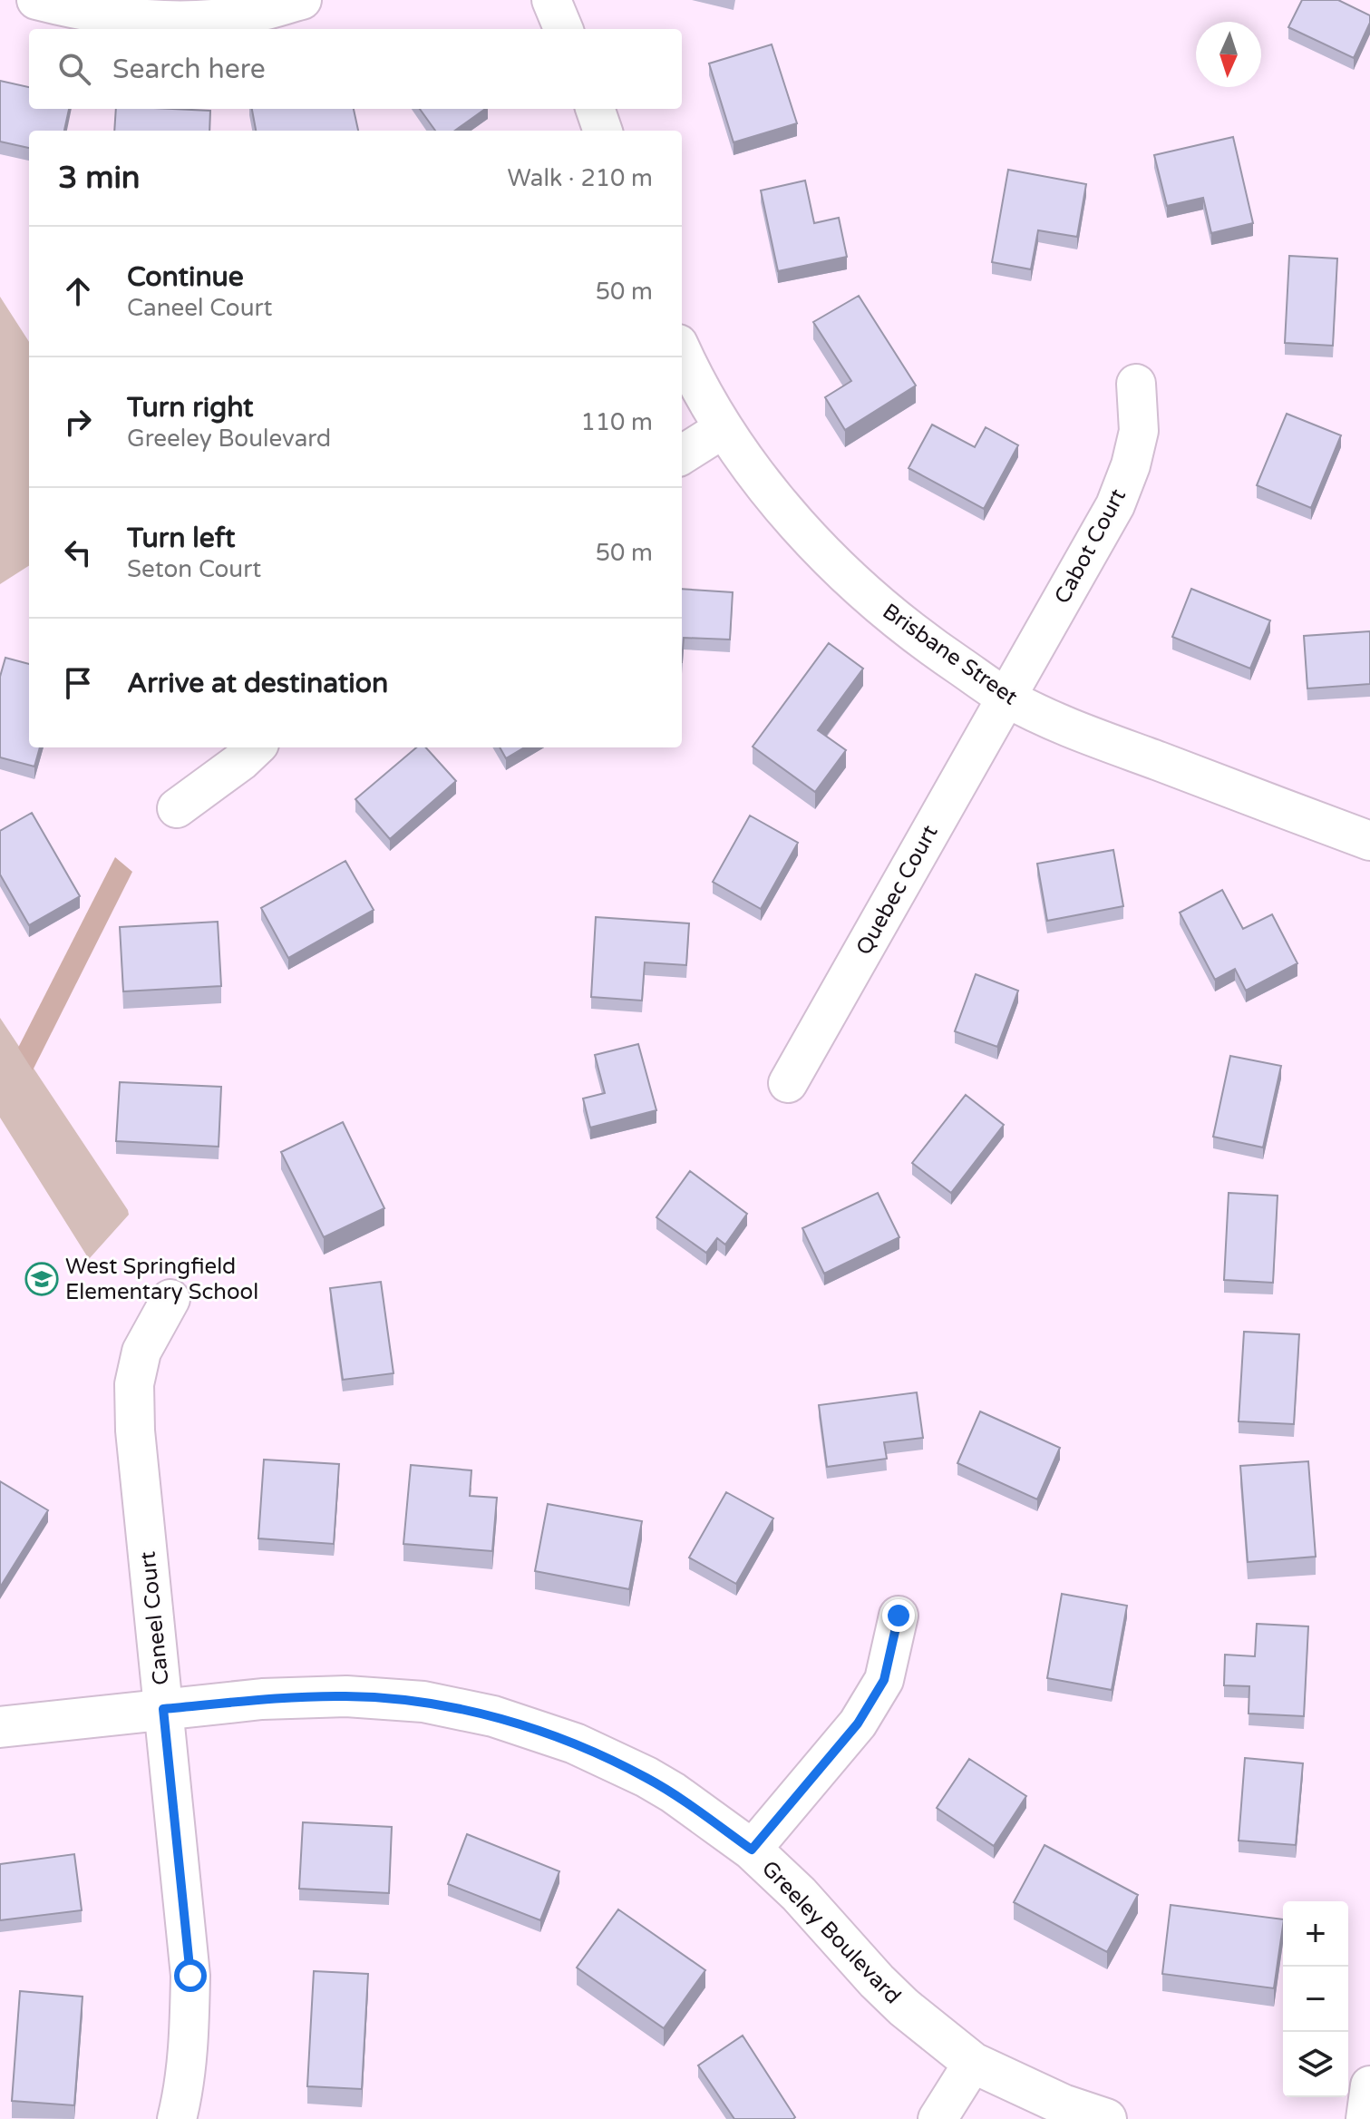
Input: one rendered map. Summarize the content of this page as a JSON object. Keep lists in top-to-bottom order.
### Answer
{
  "streets": {
    "street": [
      "Cabot Court",
      "Brisbane Street",
      "Quebec Court",
      "Caneel Court",
      "Greeley Boulevard"
    ]
  },
  "crossings": [
    ["Cabot Court", "Brisbane Street"],
    ["Cabot Court", "Quebec Court"],
    ["Brisbane Street", "Quebec Court"],
    ["Caneel Court", "Greeley Boulevard"]
  ],
  "places": {
    "school or university": ["West Springfield Elementary School"]
  },
  "north": "bottom",
  "page": {
    "search": "Search here",
    "heading": ["3 min", "Walk · 210 m"],
    "list": [
      ["Continue", "Caneel Court", "50 m"],
      ["Turn right", "Greeley Boulevard", "110 m"],
      ["Turn left", "Seton Court", "50 m"],
      "Arrive at destination"
    ],
    "map_buttons": ["+", "−"]
  }
}
